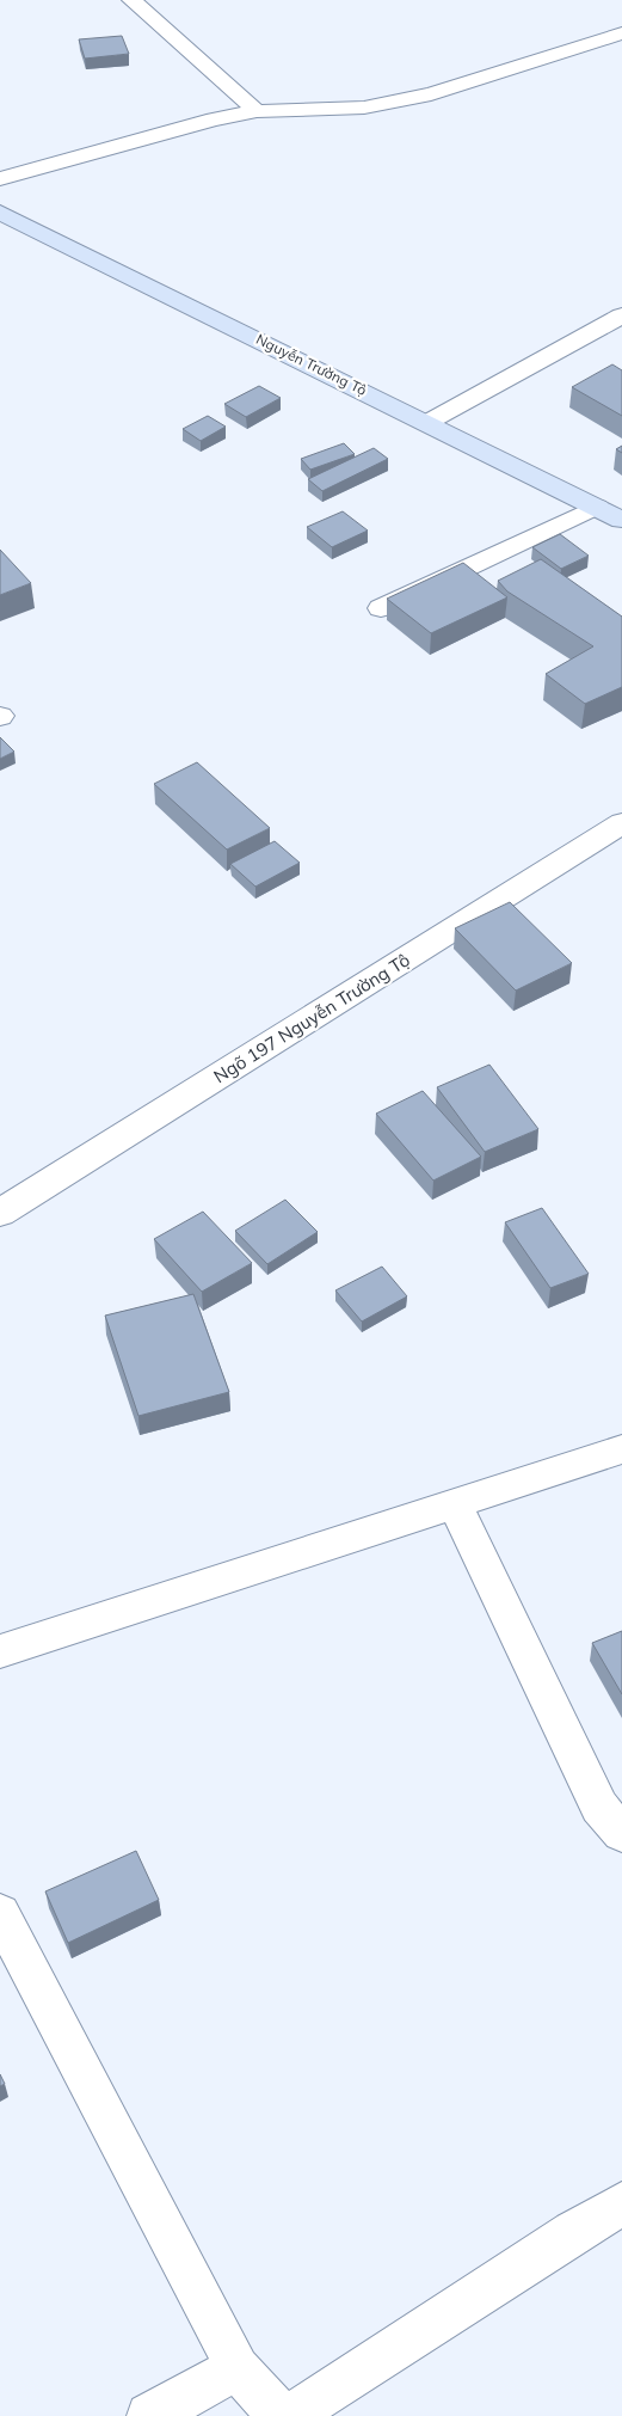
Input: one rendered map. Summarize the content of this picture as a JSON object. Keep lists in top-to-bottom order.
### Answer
{
  "streets": {
    "main road": ["Nguyễn Trường Tộ"],
    "street": ["Ngõ 197 Nguyễn Trường Tộ"]
  }
}
